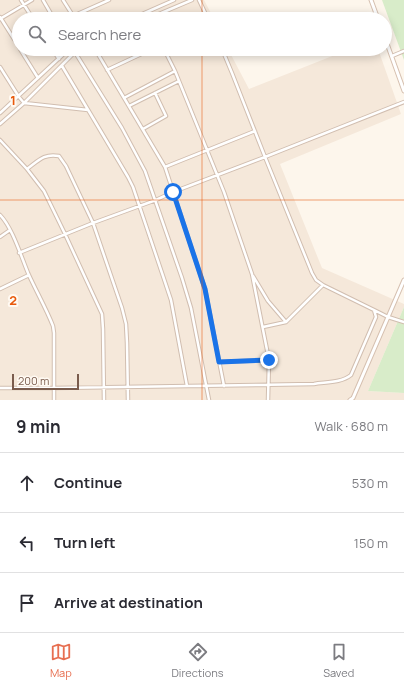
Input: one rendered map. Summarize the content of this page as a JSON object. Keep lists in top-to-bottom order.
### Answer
{
  "scale_bar": "200 m",
  "page": {
    "search": "Search here",
    "scale": "200 m",
    "heading": ["9 min", "Walk · 680 m"],
    "list": [
      ["Continue", "530 m"],
      ["Turn left", "150 m"],
      "Arrive at destination"
    ],
    "nav": ["Map", "Directions", "Saved"]
  },
  "grid": {
    "rows": ["1", "2"]
  }
}
